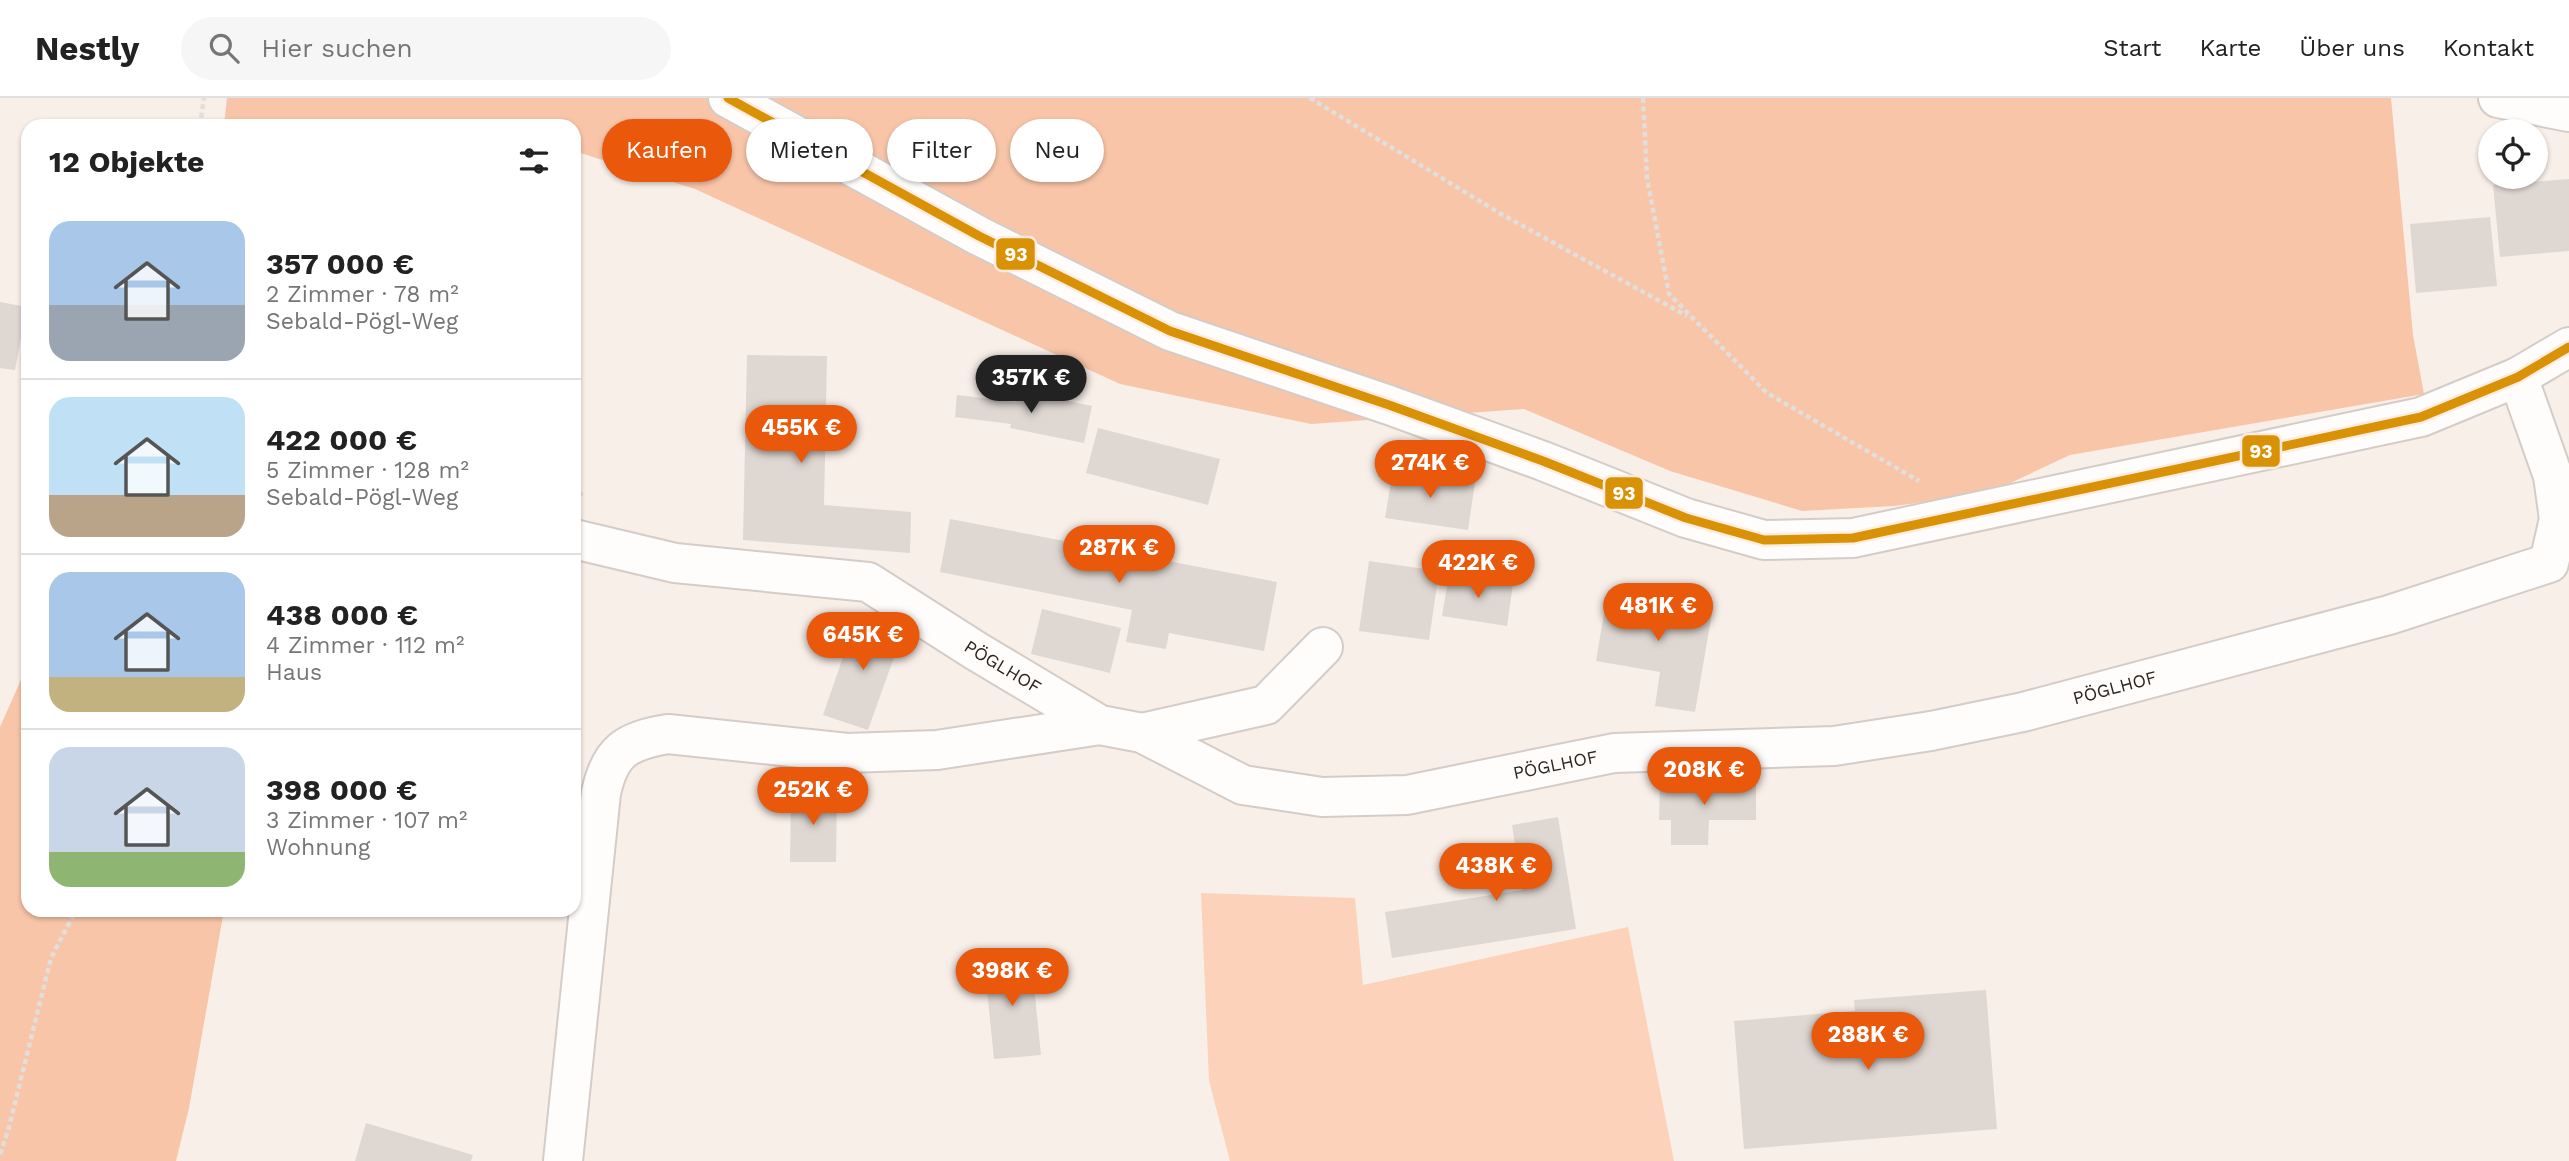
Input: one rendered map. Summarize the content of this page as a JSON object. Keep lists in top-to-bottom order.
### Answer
{
  "streets": {
    "street": ["PÖGLHOF"]
  },
  "lines": ["transit line 93"],
  "page": {
    "header": "Nestly",
    "search": "Hier suchen",
    "nav": [
      "Start",
      "Karte",
      "Über uns",
      "Kontakt"
    ],
    "chip": [
      "Kaufen",
      "Mieten",
      "Filter",
      "Neu"
    ],
    "heading": "12 Objekte",
    "list": [
      {
        "name": "357 000 €",
        "note": "2 Zimmer · 78 m² · Sebald-Pögl-Weg"
      },
      {
        "name": "422 000 €",
        "note": "5 Zimmer · 128 m² · Sebald-Pögl-Weg"
      },
      {
        "name": "438 000 €",
        "note": "4 Zimmer · 112 m² · Haus"
      },
      {
        "name": "398 000 €",
        "note": "3 Zimmer · 107 m² · Wohnung"
      }
    ],
    "price": [
      "357K €",
      "455K €",
      "274K €",
      "287K €",
      "422K €",
      "481K €",
      "645K €",
      "208K €",
      "252K €",
      "438K €",
      "398K €",
      "288K €"
    ]
  }
}
